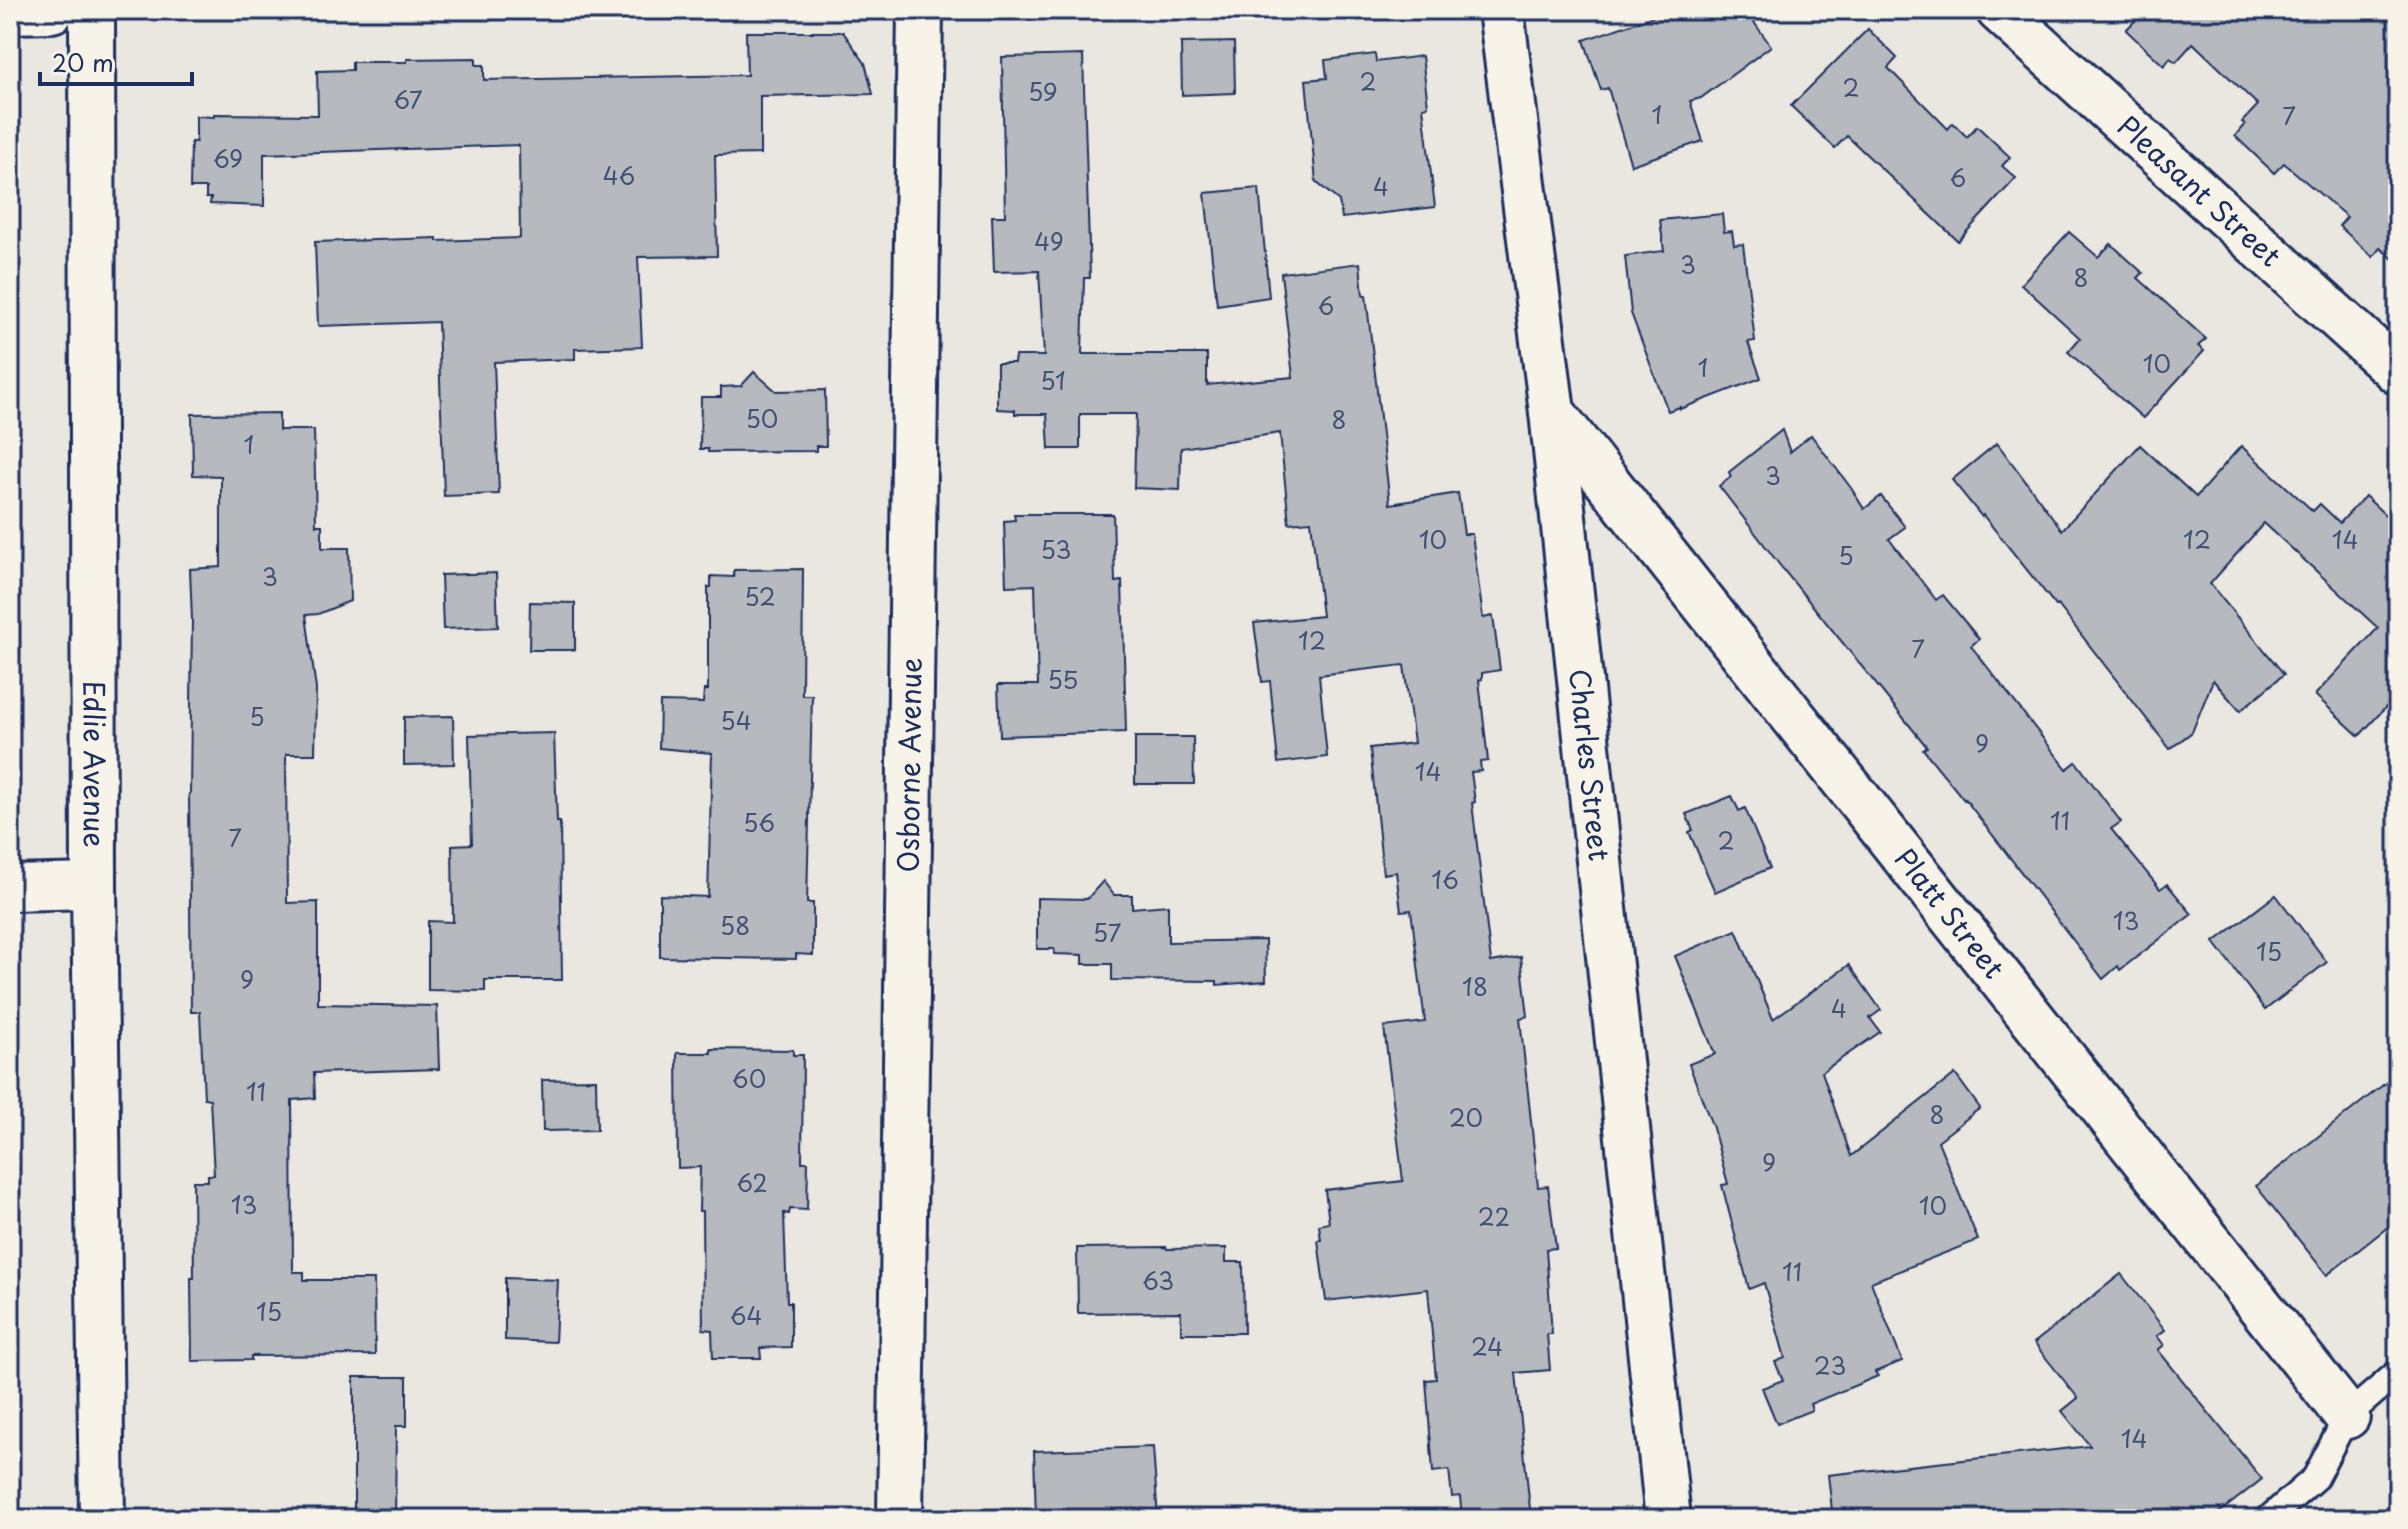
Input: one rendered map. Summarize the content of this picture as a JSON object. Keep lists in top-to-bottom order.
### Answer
{
  "streets": {
    "street": [
      "Pleasant Street",
      "Osborne Avenue",
      "Charles Street",
      "Edlie Avenue",
      "Platt Street"
    ]
  },
  "crossings": [
    ["Charles Street", "Platt Street"]
  ],
  "house_numbers": [
    "2",
    "2",
    "59",
    "67",
    "1",
    "7",
    "69",
    "46",
    "6",
    "4",
    "49",
    "3",
    "8",
    "6",
    "10",
    "1",
    "51",
    "50",
    "8",
    "1",
    "3",
    "10",
    "12",
    "14",
    "53",
    "5",
    "3",
    "52",
    "12",
    "7",
    "55",
    "5",
    "54",
    "9",
    "14",
    "11",
    "56",
    "7",
    "2",
    "16",
    "13",
    "58",
    "57",
    "15",
    "9",
    "18",
    "4",
    "60",
    "11",
    "8",
    "20",
    "9",
    "62",
    "13",
    "10",
    "22",
    "11",
    "63",
    "15",
    "64",
    "24",
    "23",
    "14"
  ],
  "scale_bar": "20 m"
}
